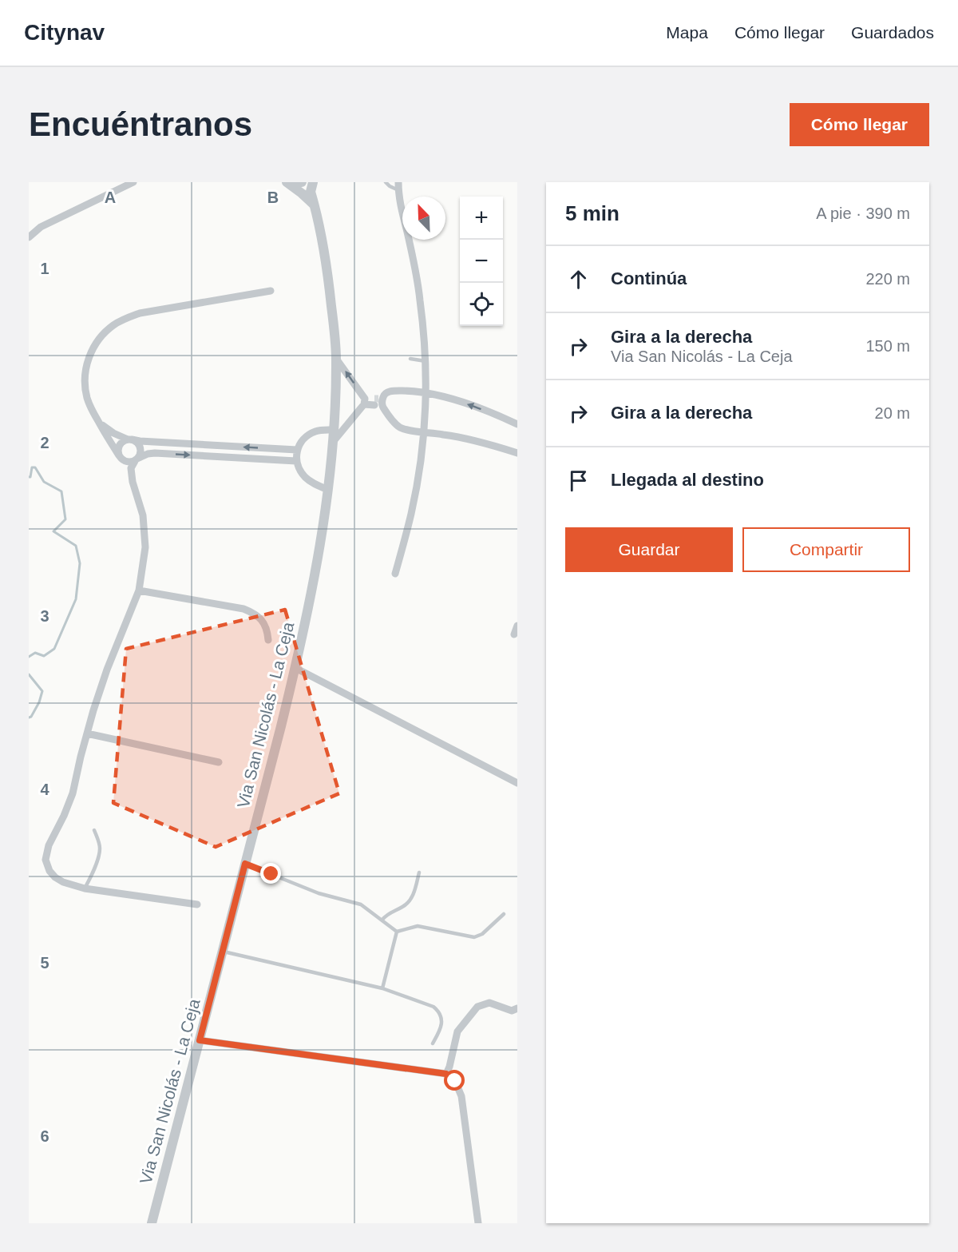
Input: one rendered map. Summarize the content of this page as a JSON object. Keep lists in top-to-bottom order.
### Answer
{
  "streets": {
    "street": ["Via San Nicolás - La Ceja"]
  },
  "north": "top left",
  "page": {
    "header": "Citynav",
    "nav": ["Mapa", "Cómo llegar", "Guardados"],
    "buttons": [
      "Cómo llegar",
      ["Guardar", "Compartir"]
    ],
    "title": "Encuéntranos",
    "heading": ["5 min", "A pie · 390 m"],
    "map_buttons": ["+", "−"],
    "list": [
      ["Continúa", "220 m"],
      ["Gira a la derecha", "Via San Nicolás - La Ceja", "150 m"],
      ["Gira a la derecha", "20 m"],
      "Llegada al destino"
    ]
  },
  "grid": {
    "columns": ["A", "B"],
    "rows": [
      "1",
      "2",
      "3",
      "4",
      "5",
      "6"
    ]
  }
}
